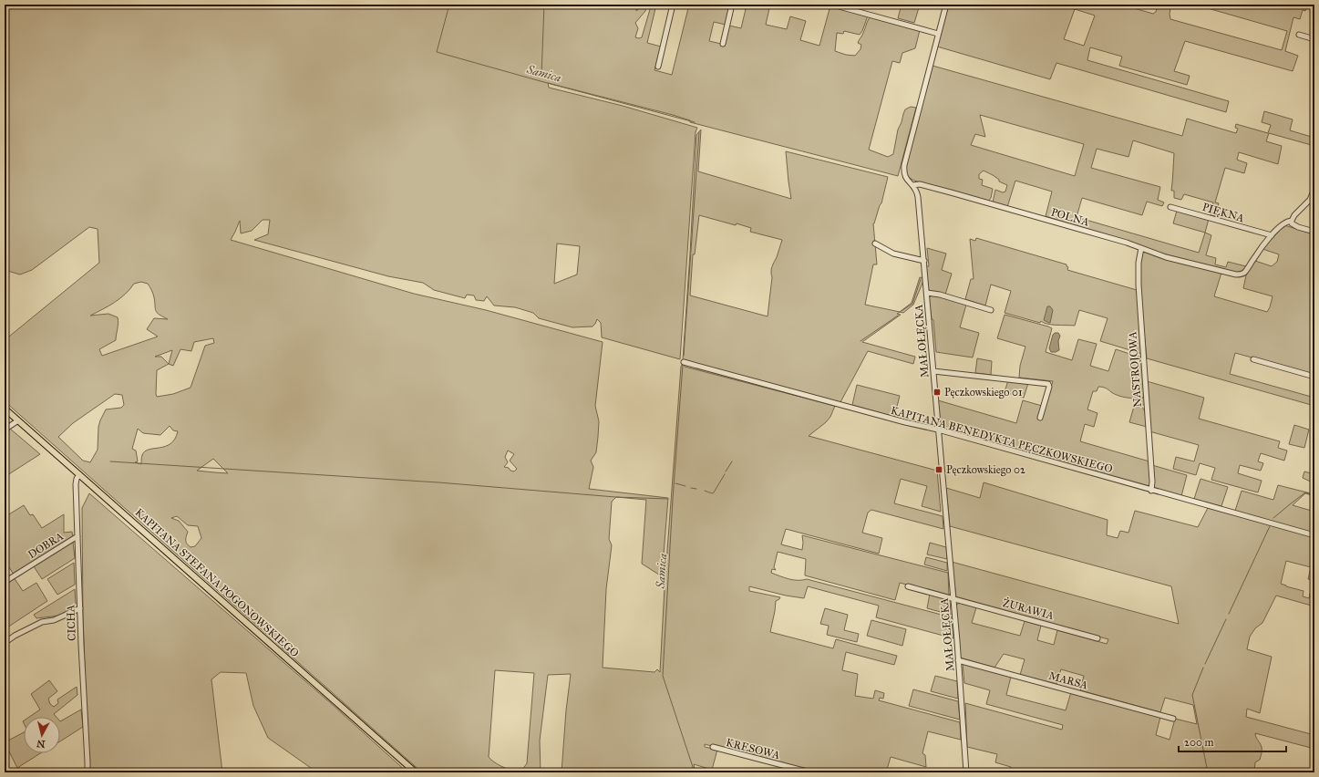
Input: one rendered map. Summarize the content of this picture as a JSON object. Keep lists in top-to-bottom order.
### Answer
{
  "streets": {
    "main road": ["KAPITANA STEFANA POGONOWSKIEGO"],
    "street": [
      "PIĘKNA",
      "POLNA",
      "MAŁOŁĘCKA",
      "NASTROJOWA",
      "KAPITANA BENEDYKTA PĘCZKOWSKIEGO",
      "DOBRA",
      "ŻURAWIA",
      "CICHA",
      "MARSA",
      "KRESOWA"
    ]
  },
  "crossings": [
    ["PIĘKNA", "POLNA"],
    ["POLNA", "MAŁOŁĘCKA"],
    ["POLNA", "NASTROJOWA"],
    ["MAŁOŁĘCKA", "KAPITANA BENEDYKTA PĘCZKOWSKIEGO"],
    ["MAŁOŁĘCKA", "ŻURAWIA"],
    ["MAŁOŁĘCKA", "MARSA"],
    ["NASTROJOWA", "KAPITANA BENEDYKTA PĘCZKOWSKIEGO"],
    ["DOBRA", "CICHA"],
    ["KAPITANA STEFANA POGONOWSKIEGO", "CICHA"]
  ],
  "water": ["Samica"],
  "places": {
    "transit": ["Pęczkowskiego 01", "Pęczkowskiego 02"]
  },
  "scale_bar": "200 m",
  "north": "bottom"
}
